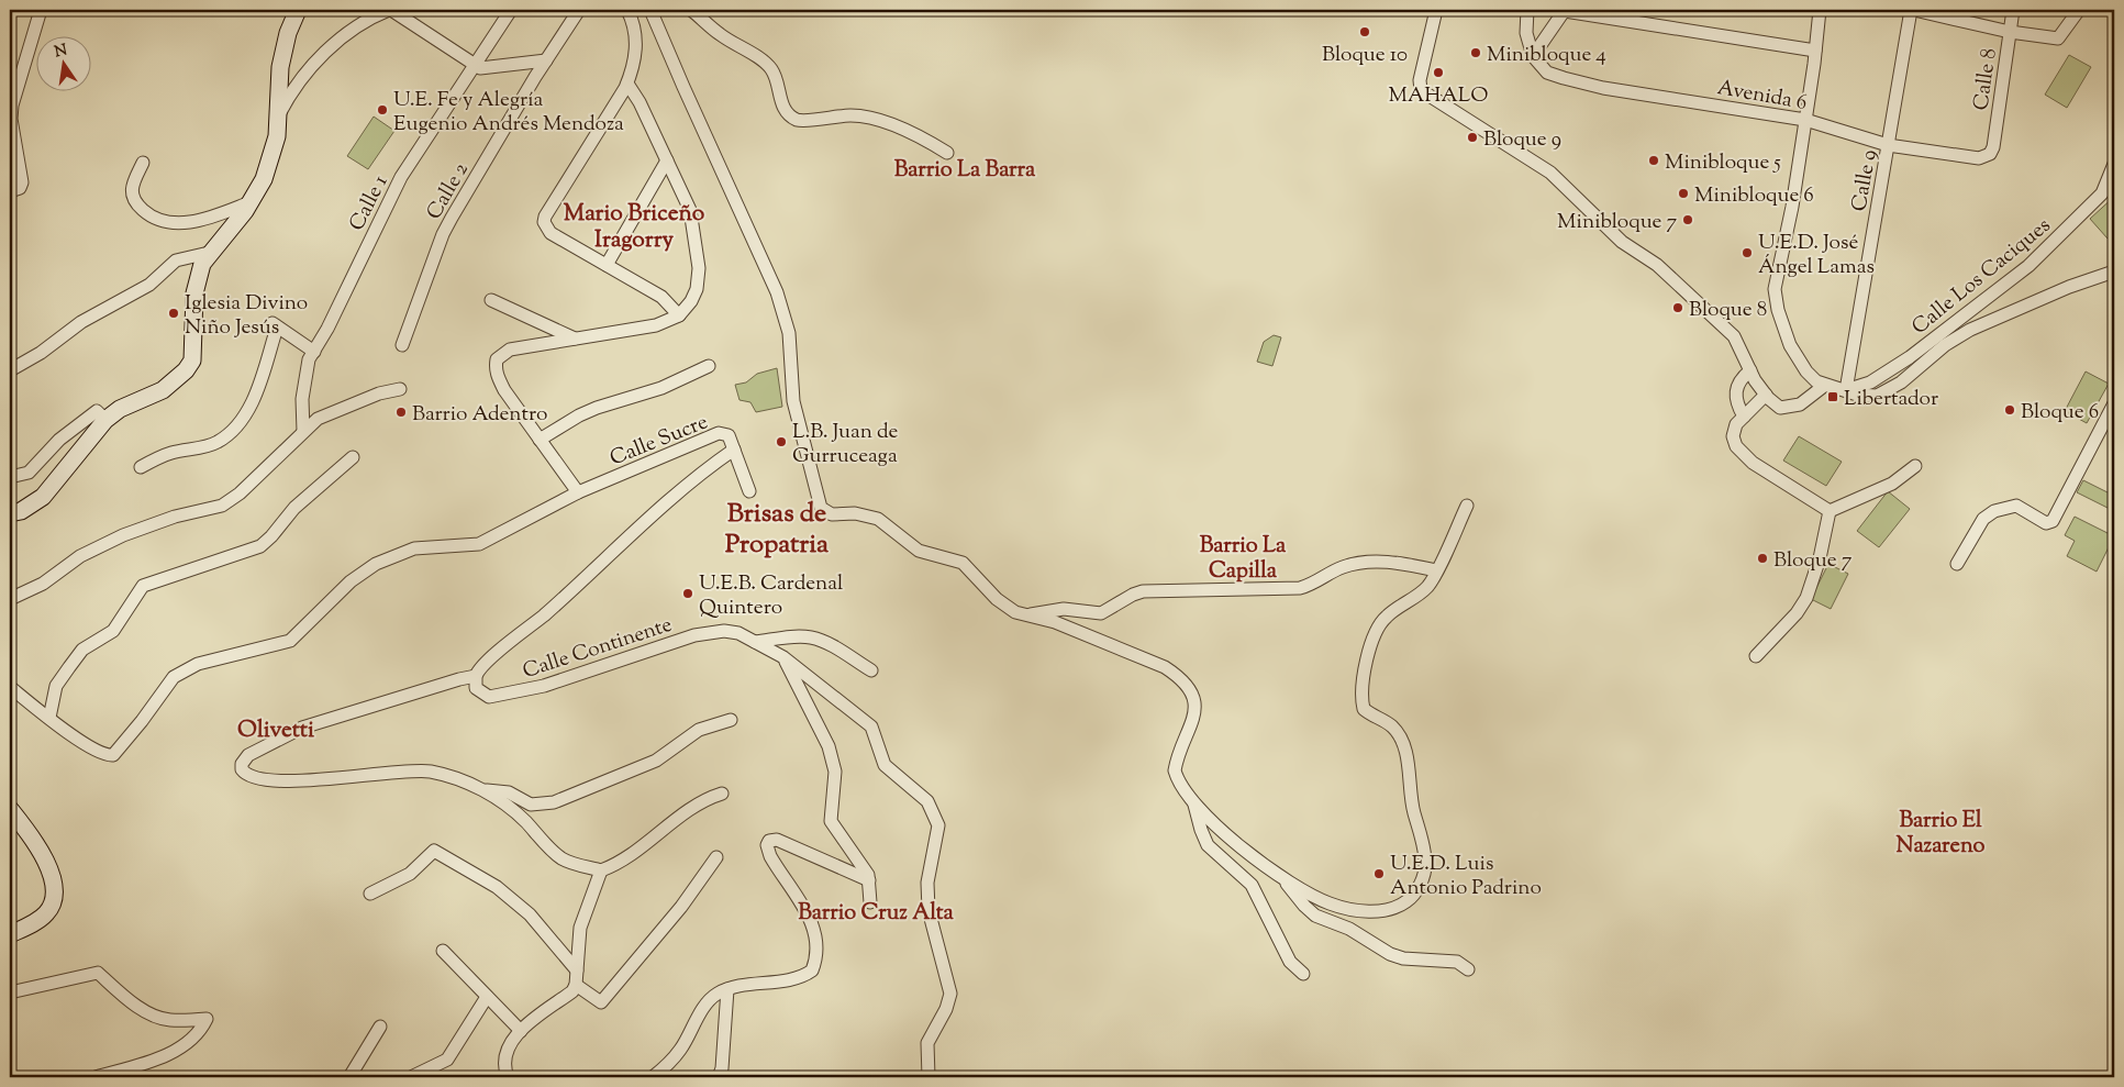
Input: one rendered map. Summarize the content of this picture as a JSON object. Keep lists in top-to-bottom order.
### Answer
{
  "streets": {
    "street": [
      "Calle 8",
      "Avenida 6",
      "Calle 9",
      "Calle 2",
      "Calle 1",
      "Calle Los Caciques",
      "Calle Sucre",
      "Calle Continente"
    ]
  },
  "crossings": [
    ["Calle 8", "Avenida 6"],
    ["Avenida 6", "Calle 9"],
    ["Calle 9", "Calle Los Caciques"],
    ["Calle Sucre", "Calle Continente"]
  ],
  "districts": [
    "Barrio La Barra",
    "Mario Briceño Iragorry",
    "Brisas de Propatria",
    "Barrio La Capilla",
    "Olivetti",
    "Barrio El Nazareno",
    "Barrio Cruz Alta"
  ],
  "places": {
    "other": [
      "Bloque 10",
      "Minibloque 4",
      "MAHALO",
      "U.E. Fe y Alegría Eugenio Andrés Mendoza",
      "Bloque 9",
      "Minibloque 5",
      "Minibloque 6",
      "Minibloque 7",
      "U.E.D. José Ángel Lamas",
      "Bloque 8",
      "Iglesia Divino Niño Jesús",
      "Bloque 6",
      "Barrio Adentro",
      "L.B. Juan de Gurruceaga",
      "Bloque 7",
      "U.E.B. Cardenal Quintero",
      "U.E.D. Luis Antonio Padrino"
    ],
    "transit": ["Libertador"]
  },
  "north": "top"
}
